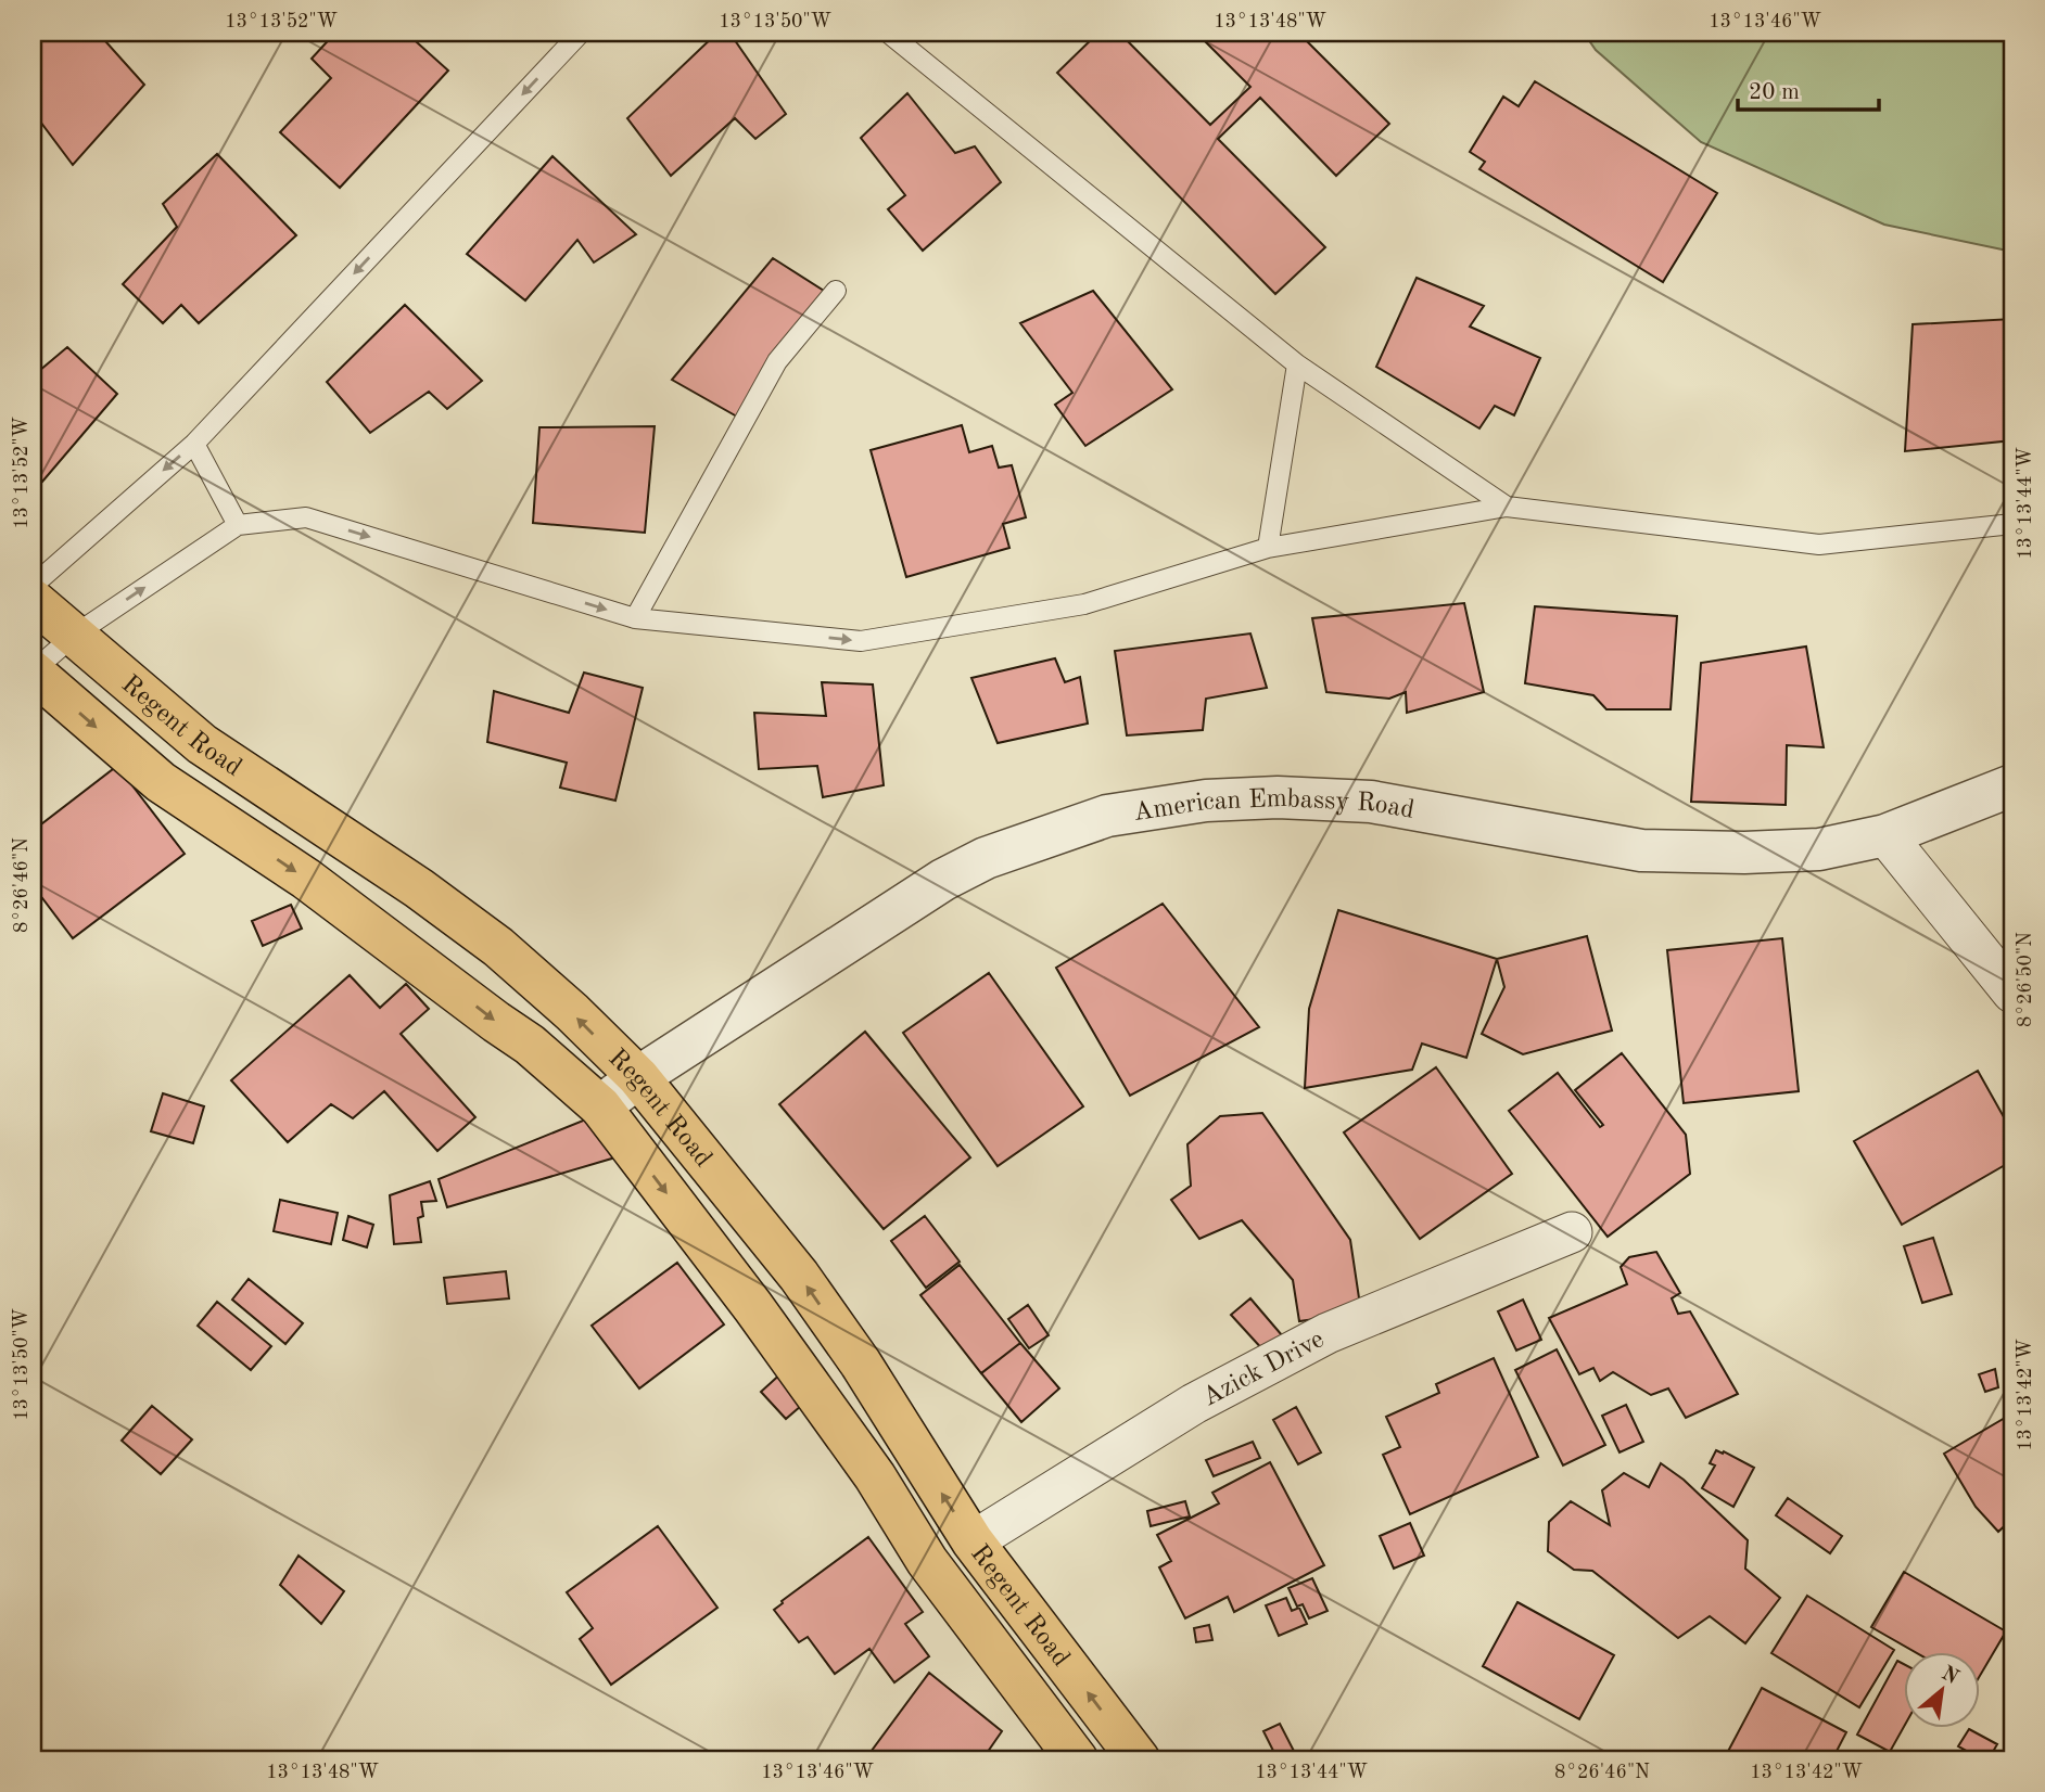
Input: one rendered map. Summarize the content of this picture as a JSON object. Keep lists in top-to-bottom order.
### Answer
{
  "streets": {
    "main road": ["Regent Road"],
    "street": ["American Embassy Road", "Azick Drive"]
  },
  "crossings": [
    ["Regent Road", "American Embassy Road"],
    ["Regent Road", "Azick Drive"]
  ],
  "scale_bar": "20 m",
  "north": "top right",
  "coordinates": [
    "13°13'52\"W",
    "13°13'50\"W",
    "13°13'48\"W",
    "13°13'46\"W",
    "13°13'44\"W",
    "8°26'46\"N",
    "8°26'50\"N",
    "13°13'42\"W"
  ]
}
